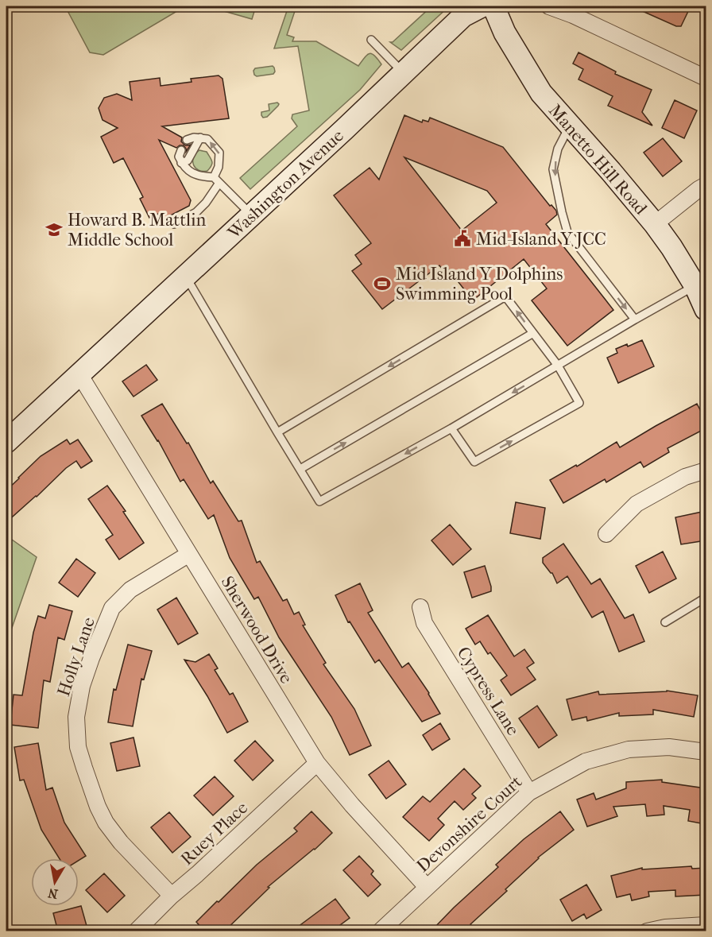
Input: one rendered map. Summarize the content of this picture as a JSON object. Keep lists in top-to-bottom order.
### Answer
{
  "streets": {
    "main road": ["Manetto Hill Road", "Washington Avenue"],
    "street": [
      "Sherwood Drive",
      "Holly Lane",
      "Cypress Lane",
      "Devonshire Court",
      "Ruey Place"
    ]
  },
  "crossings": [
    ["Washington Avenue", "Sherwood Drive"],
    ["Sherwood Drive", "Holly Lane"],
    ["Sherwood Drive", "Devonshire Court"],
    ["Sherwood Drive", "Ruey Place"],
    ["Holly Lane", "Ruey Place"],
    ["Cypress Lane", "Devonshire Court"]
  ],
  "places": {
    "school or university": ["Howard B. Mattlin Middle School"],
    "public building": ["Mid-Island Y JCC"],
    "sports": ["Mid Island Y Dolphins Swimming Pool"]
  },
  "north": "bottom"
}
